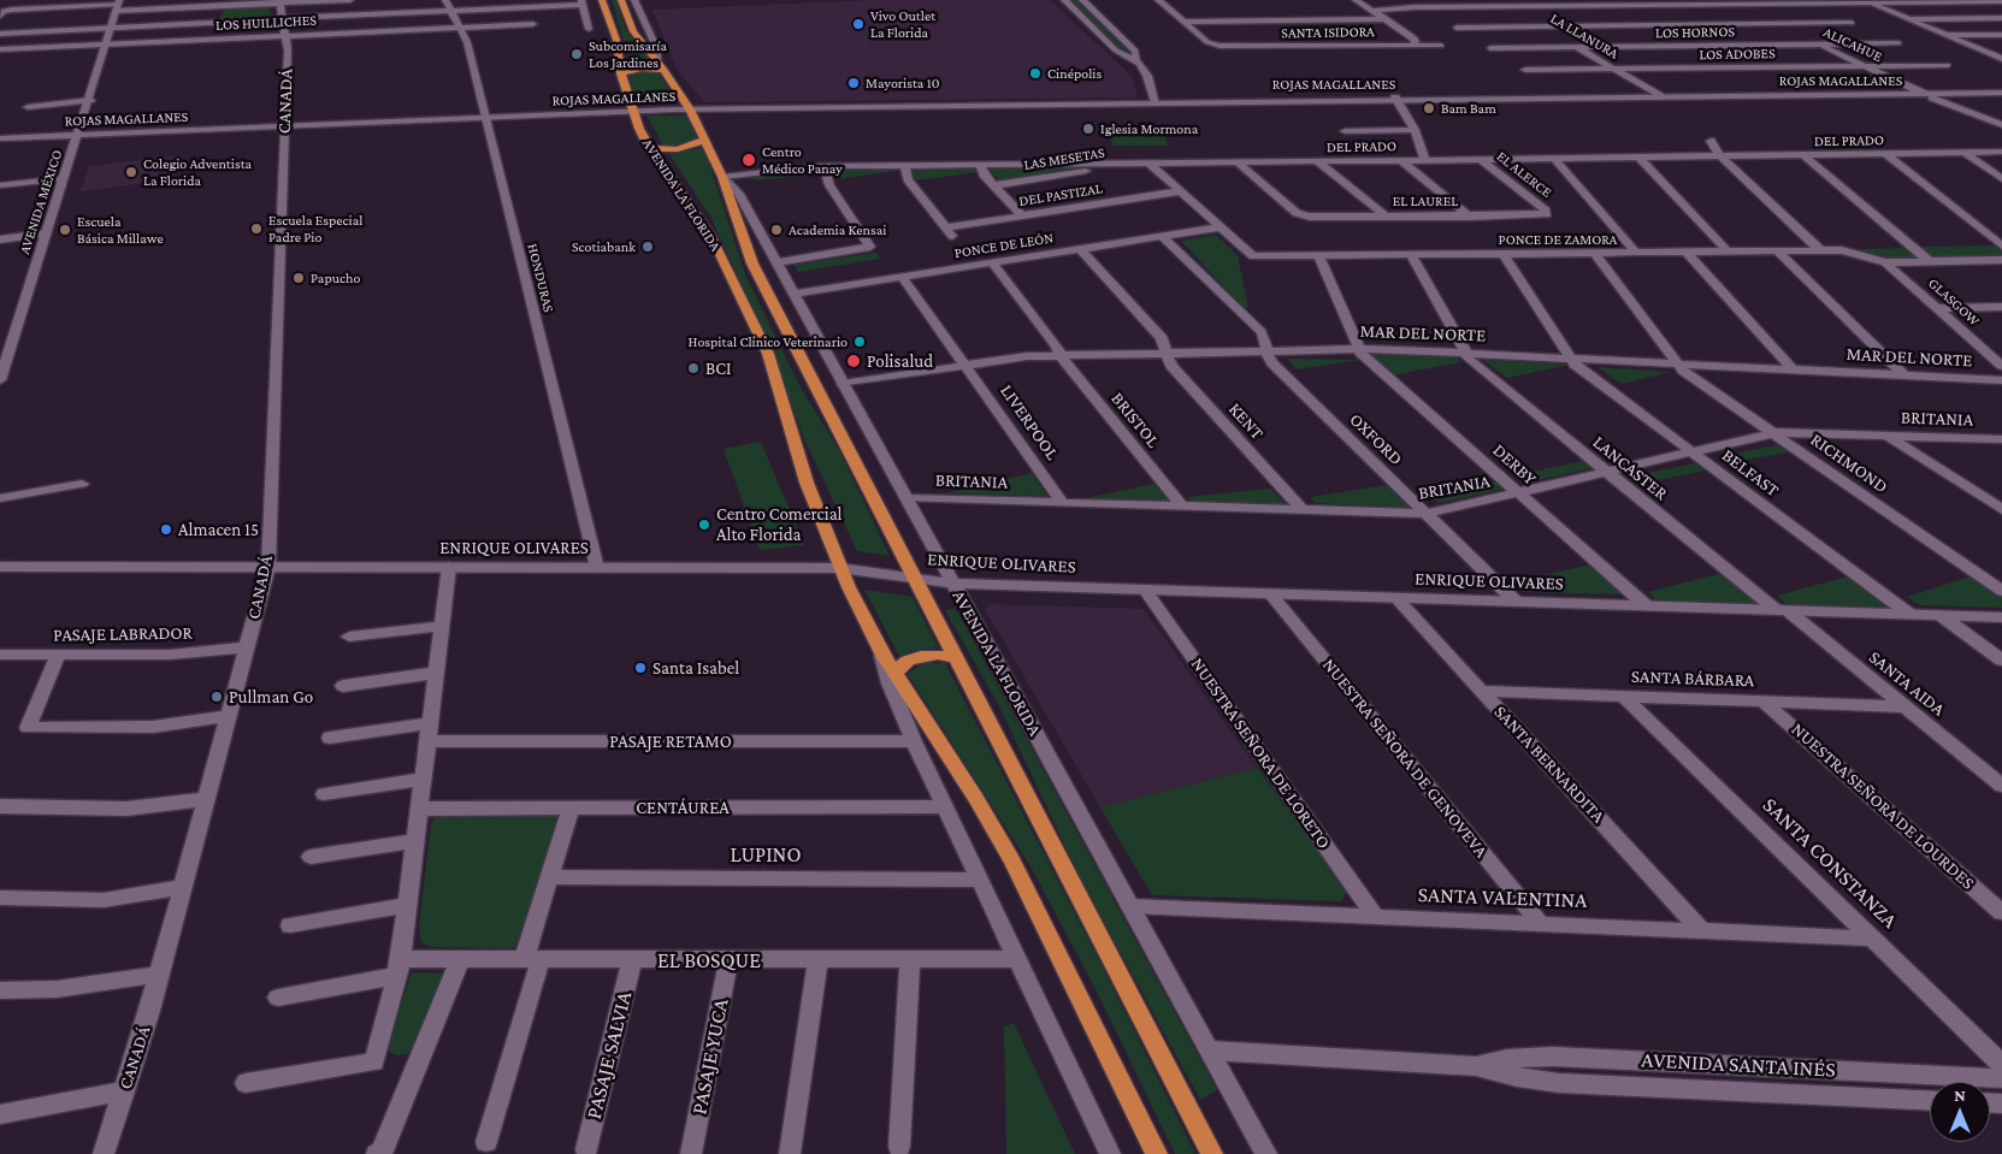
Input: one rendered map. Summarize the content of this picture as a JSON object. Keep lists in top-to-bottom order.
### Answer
{
  "streets": {
    "main road": ["AVENIDA LA FLORIDA"],
    "street": [
      "LOS HUILLICHES",
      "SANTA ISIDORA",
      "LOS HORNOS",
      "LA LLANURA",
      "ALICAHUE",
      "LOS ADOBES",
      "ROJAS MAGALLANES",
      "CANADÁ",
      "DEL PRADO",
      "LAS MESETAS",
      "EL ALERCE",
      "DEL PASTIZAL",
      "EL LAUREL",
      "AVENIDA MÉXICO",
      "PONCE DE ZAMORA",
      "PONCE DE LEÓN",
      "HONDURAS",
      "GLASGOW",
      "MAR DEL NORTE",
      "BRITANIA",
      "BRISTOL",
      "KENT",
      "LIVERPOOL",
      "OXFORD",
      "RICHMOND",
      "DERBY",
      "LANCASTER",
      "BELFAST",
      "ENRIQUE OLIVARES",
      "PASAJE LABRADOR",
      "SANTA BÁRBARA",
      "SANTA AIDA",
      "PASAJE RETAMO",
      "NUESTRA SEÑORA DE LORETO",
      "NUESTRA SEÑORA DE GENOVEVA",
      "SANTA BERNARDITA",
      "NUESTRA SEÑORA DE LOURDES",
      "CENTÁUREA",
      "LUPINO",
      "SANTA CONSTANZA",
      "SANTA VALENTINA",
      "EL BOSQUE",
      "PASAJE SALVIA",
      "PASAJE YUCA",
      "AVENIDA SANTA INÉS"
    ]
  },
  "crossings": [
    ["LOS HUILLICHES", "CANADÁ"],
    ["LOS HUILLICHES", "AVENIDA MÉXICO"],
    ["LOS HUILLICHES", "HONDURAS"],
    ["LOS HORNOS", "LA LLANURA"],
    ["LOS HORNOS", "ALICAHUE"],
    ["LA LLANURA", "LOS ADOBES"],
    ["LA LLANURA", "ROJAS MAGALLANES"],
    ["ALICAHUE", "LOS ADOBES"],
    ["ALICAHUE", "ROJAS MAGALLANES"],
    ["ROJAS MAGALLANES", "CANADÁ"],
    ["ROJAS MAGALLANES", "AVENIDA LA FLORIDA"],
    ["ROJAS MAGALLANES", "AVENIDA MÉXICO"],
    ["ROJAS MAGALLANES", "HONDURAS"],
    ["CANADÁ", "ENRIQUE OLIVARES"],
    ["CANADÁ", "PASAJE LABRADOR"],
    ["DEL PRADO", "LAS MESETAS"],
    ["DEL PRADO", "EL ALERCE"],
    ["DEL PRADO", "AVENIDA LA FLORIDA"],
    ["DEL PRADO", "DEL PASTIZAL"],
    ["DEL PRADO", "EL LAUREL"],
    ["DEL PRADO", "PONCE DE ZAMORA"],
    ["LAS MESETAS", "PONCE DE ZAMORA"],
    ["EL ALERCE", "EL LAUREL"],
    ["AVENIDA LA FLORIDA", "PONCE DE LEÓN"],
    ["AVENIDA LA FLORIDA", "MAR DEL NORTE"],
    ["AVENIDA LA FLORIDA", "BRITANIA"],
    ["AVENIDA LA FLORIDA", "ENRIQUE OLIVARES"],
    ["AVENIDA LA FLORIDA", "PASAJE RETAMO"],
    ["AVENIDA LA FLORIDA", "CENTÁUREA"],
    ["AVENIDA LA FLORIDA", "LUPINO"],
    ["AVENIDA LA FLORIDA", "SANTA VALENTINA"],
    ["AVENIDA LA FLORIDA", "EL BOSQUE"],
    ["AVENIDA LA FLORIDA", "AVENIDA SANTA INÉS"],
    ["DEL PASTIZAL", "PONCE DE ZAMORA"],
    ["PONCE DE ZAMORA", "PONCE DE LEÓN"],
    ["PONCE DE ZAMORA", "GLASGOW"],
    ["PONCE DE ZAMORA", "RICHMOND"],
    ["PONCE DE ZAMORA", "LANCASTER"],
    ["PONCE DE ZAMORA", "BELFAST"],
    ["PONCE DE LEÓN", "BRISTOL"],
    ["PONCE DE LEÓN", "KENT"],
    ["PONCE DE LEÓN", "LIVERPOOL"],
    ["PONCE DE LEÓN", "OXFORD"],
    ["HONDURAS", "ENRIQUE OLIVARES"],
    ["MAR DEL NORTE", "BRISTOL"],
    ["MAR DEL NORTE", "KENT"],
    ["MAR DEL NORTE", "LIVERPOOL"],
    ["MAR DEL NORTE", "OXFORD"],
    ["MAR DEL NORTE", "RICHMOND"],
    ["MAR DEL NORTE", "DERBY"],
    ["MAR DEL NORTE", "LANCASTER"],
    ["MAR DEL NORTE", "BELFAST"],
    ["BRITANIA", "BRISTOL"],
    ["BRITANIA", "KENT"],
    ["BRITANIA", "LIVERPOOL"],
    ["BRITANIA", "OXFORD"],
    ["BRITANIA", "RICHMOND"],
    ["BRITANIA", "DERBY"],
    ["BRITANIA", "LANCASTER"],
    ["BRITANIA", "BELFAST"],
    ["OXFORD", "ENRIQUE OLIVARES"],
    ["DERBY", "ENRIQUE OLIVARES"],
    ["LANCASTER", "ENRIQUE OLIVARES"],
    ["LANCASTER", "SANTA AIDA"],
    ["BELFAST", "ENRIQUE OLIVARES"],
    ["ENRIQUE OLIVARES", "SANTA AIDA"],
    ["ENRIQUE OLIVARES", "NUESTRA SEÑORA DE LORETO"],
    ["ENRIQUE OLIVARES", "NUESTRA SEÑORA DE GENOVEVA"],
    ["ENRIQUE OLIVARES", "SANTA BERNARDITA"],
    ["SANTA BÁRBARA", "SANTA AIDA"],
    ["SANTA BÁRBARA", "SANTA BERNARDITA"],
    ["SANTA BÁRBARA", "NUESTRA SEÑORA DE LOURDES"],
    ["SANTA BÁRBARA", "SANTA CONSTANZA"],
    ["NUESTRA SEÑORA DE LORETO", "SANTA VALENTINA"],
    ["NUESTRA SEÑORA DE GENOVEVA", "SANTA VALENTINA"],
    ["SANTA BERNARDITA", "SANTA VALENTINA"],
    ["SANTA CONSTANZA", "SANTA VALENTINA"],
    ["EL BOSQUE", "PASAJE SALVIA"],
    ["EL BOSQUE", "PASAJE YUCA"]
  ],
  "places": [
    "Vivo Outlet La Florida",
    "Subcomisaría Los Jardines",
    "Cinépolis",
    "Mayorista 10",
    "Bam Bam",
    "Iglesia Mormona",
    "Centro Médico Panay",
    "Colegio Adventista La Florida",
    "Escuela Especial Padre Pio",
    "Escuela Básica Millawe",
    "Academia Kensai",
    "Scotiabank",
    "Papucho",
    "Hospital Clinico Veterinario",
    "Polisalud",
    "BCI",
    "Centro Comercial Alto Florida",
    "Almacen 15",
    "Santa Isabel",
    "Pullman Go"
  ],
  "north": "top"
}
